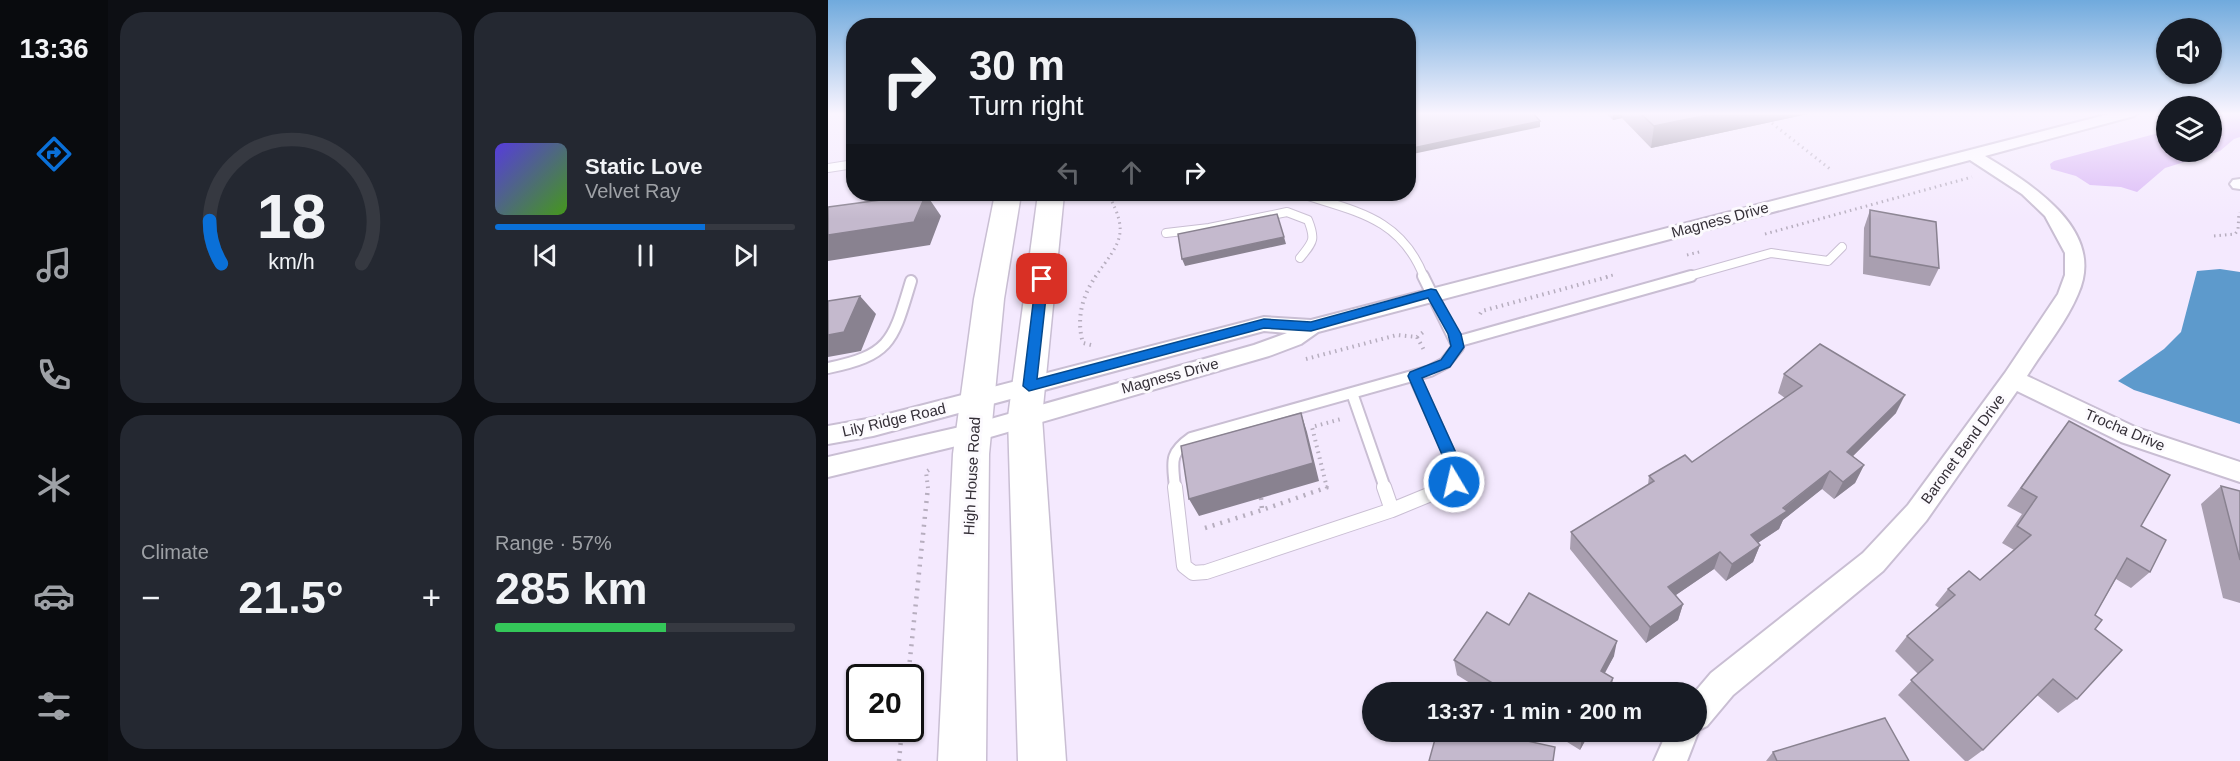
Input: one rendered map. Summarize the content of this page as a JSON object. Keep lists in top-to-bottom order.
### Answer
{
  "streets": {
    "main road": ["High House Road"],
    "street": [
      "Magness Drive",
      "Lily Ridge Road",
      "Trocha Drive",
      "Baronet Bend Drive"
    ]
  },
  "crossings": [
    ["Magness Drive", "Lily Ridge Road"],
    ["Magness Drive", "Baronet Bend Drive"],
    ["Lily Ridge Road", "High House Road"],
    ["Trocha Drive", "Baronet Bend Drive"]
  ],
  "page": {
    "tabs": "13:36",
    "turn": ["30 m", "Turn right"],
    "song": ["Static Love", "Velvet Ray"],
    "tile": [
      "Climate",
      ["Range · 57%", "285 km"]
    ],
    "heat": ["−", "21.5°", "+"],
    "limit": "20",
    "trip": "13:37 · 1 min · 200 m",
    "gauge": ["18", "km/h"]
  }
}
